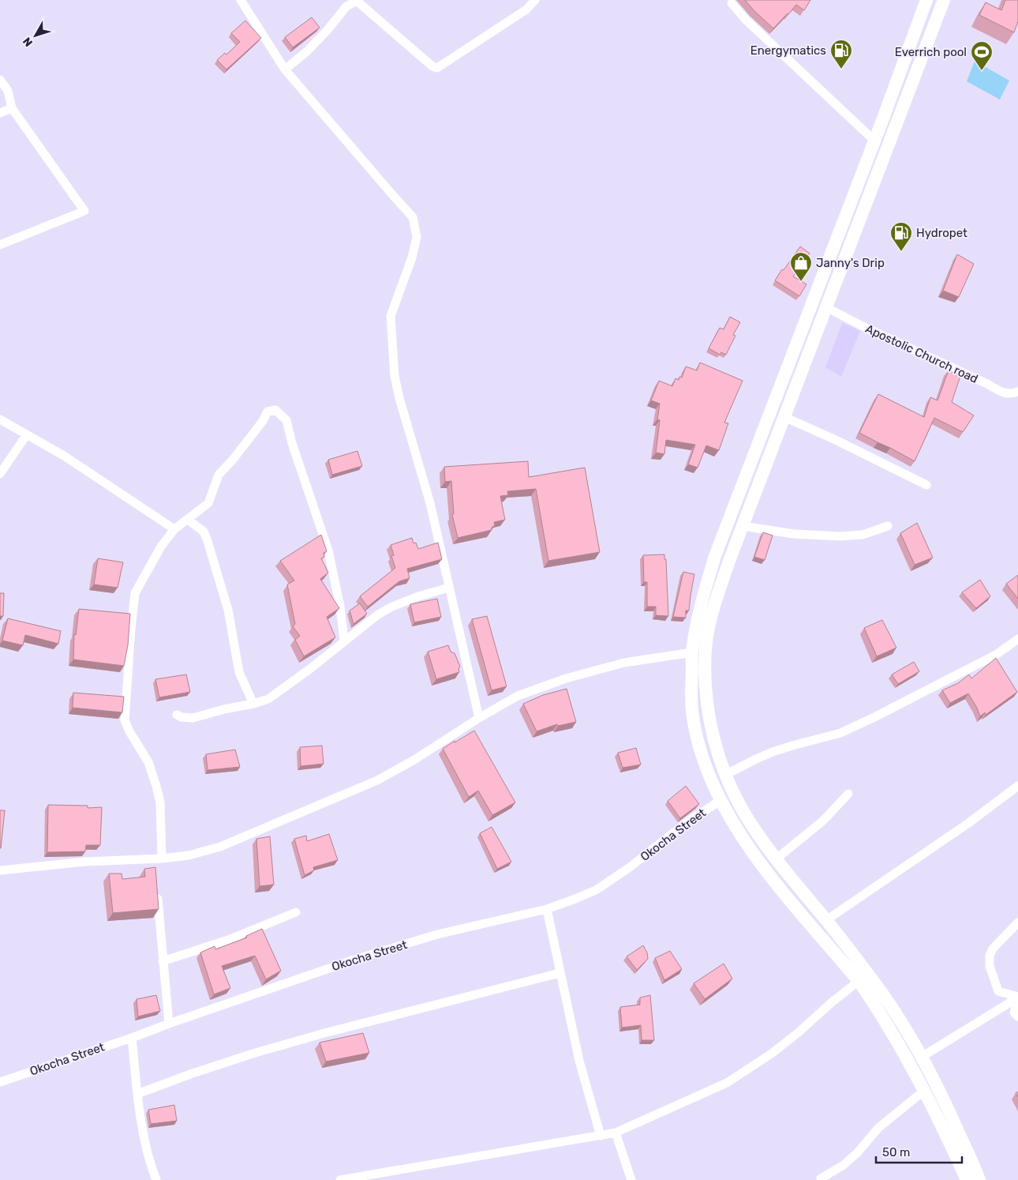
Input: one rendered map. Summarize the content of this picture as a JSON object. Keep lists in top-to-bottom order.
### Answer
{
  "streets": {
    "street": ["Apostolic Church road", "Okocha Street"]
  },
  "places": {
    "fuel station": ["Energymatics", "Hydropet"],
    "sports": ["Everrich pool"],
    "shop": ["Janny's Drip"]
  },
  "scale_bar": "50 m",
  "north": "bottom left"
}
